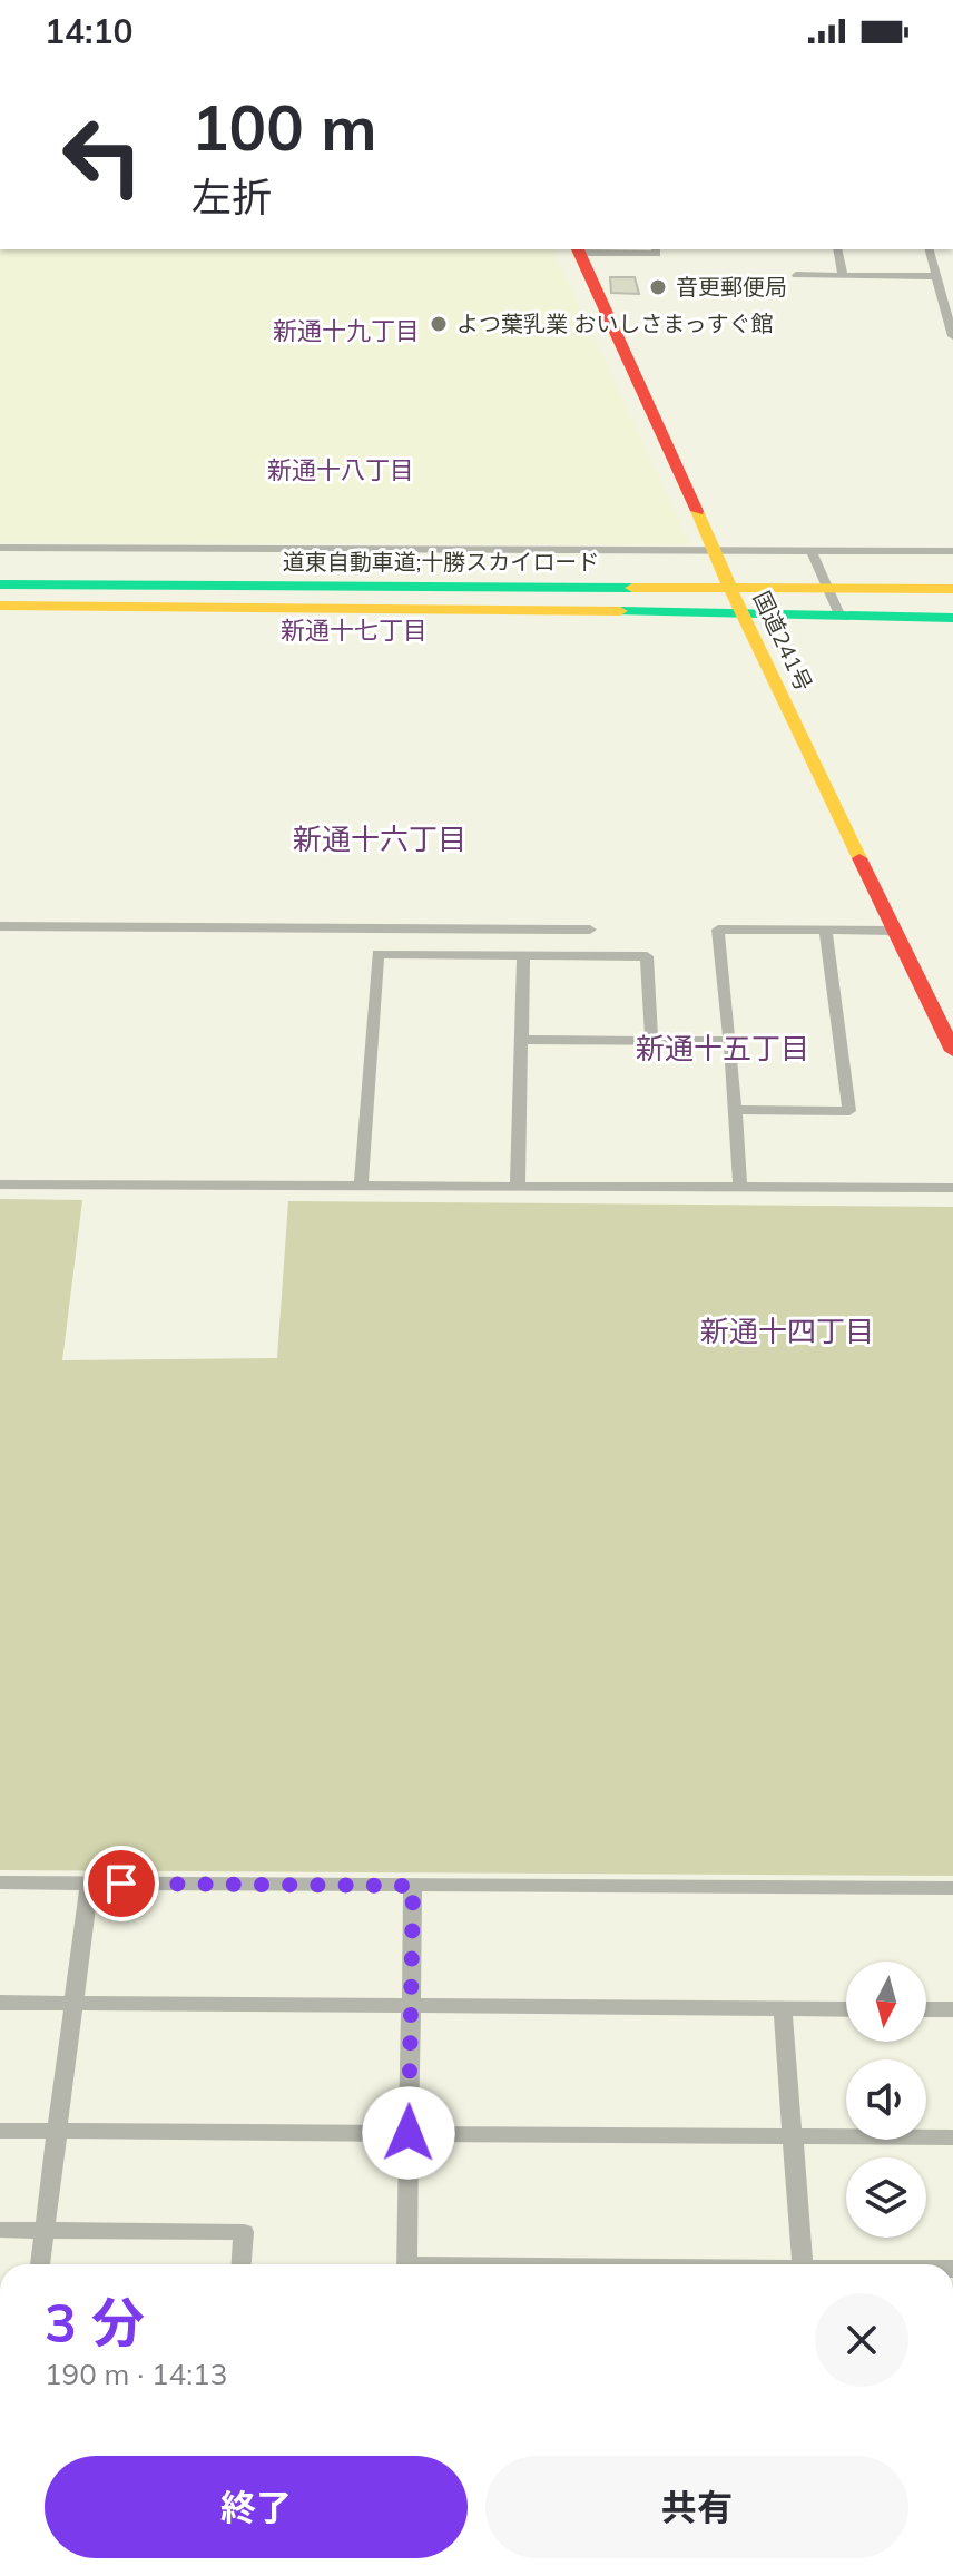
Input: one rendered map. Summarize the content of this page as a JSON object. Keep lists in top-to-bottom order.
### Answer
{
  "streets": {
    "main road": ["道東自動車道;十勝スカイロード", "国道241号"]
  },
  "districts": [
    "新通十九丁目",
    "新通十八丁目",
    "新通十七丁目",
    "新通十六丁目",
    "新通十五丁目",
    "新通十四丁目"
  ],
  "places": ["音更郵便局", "よつ葉乳業 おいしさまっすぐ館"],
  "north": "bottom",
  "page": {
    "status": "14:10",
    "turn": ["100 m", "左折"],
    "heading": ["3 分", "190 m · 14:13"],
    "buttons": ["終了", "共有"]
  }
}
